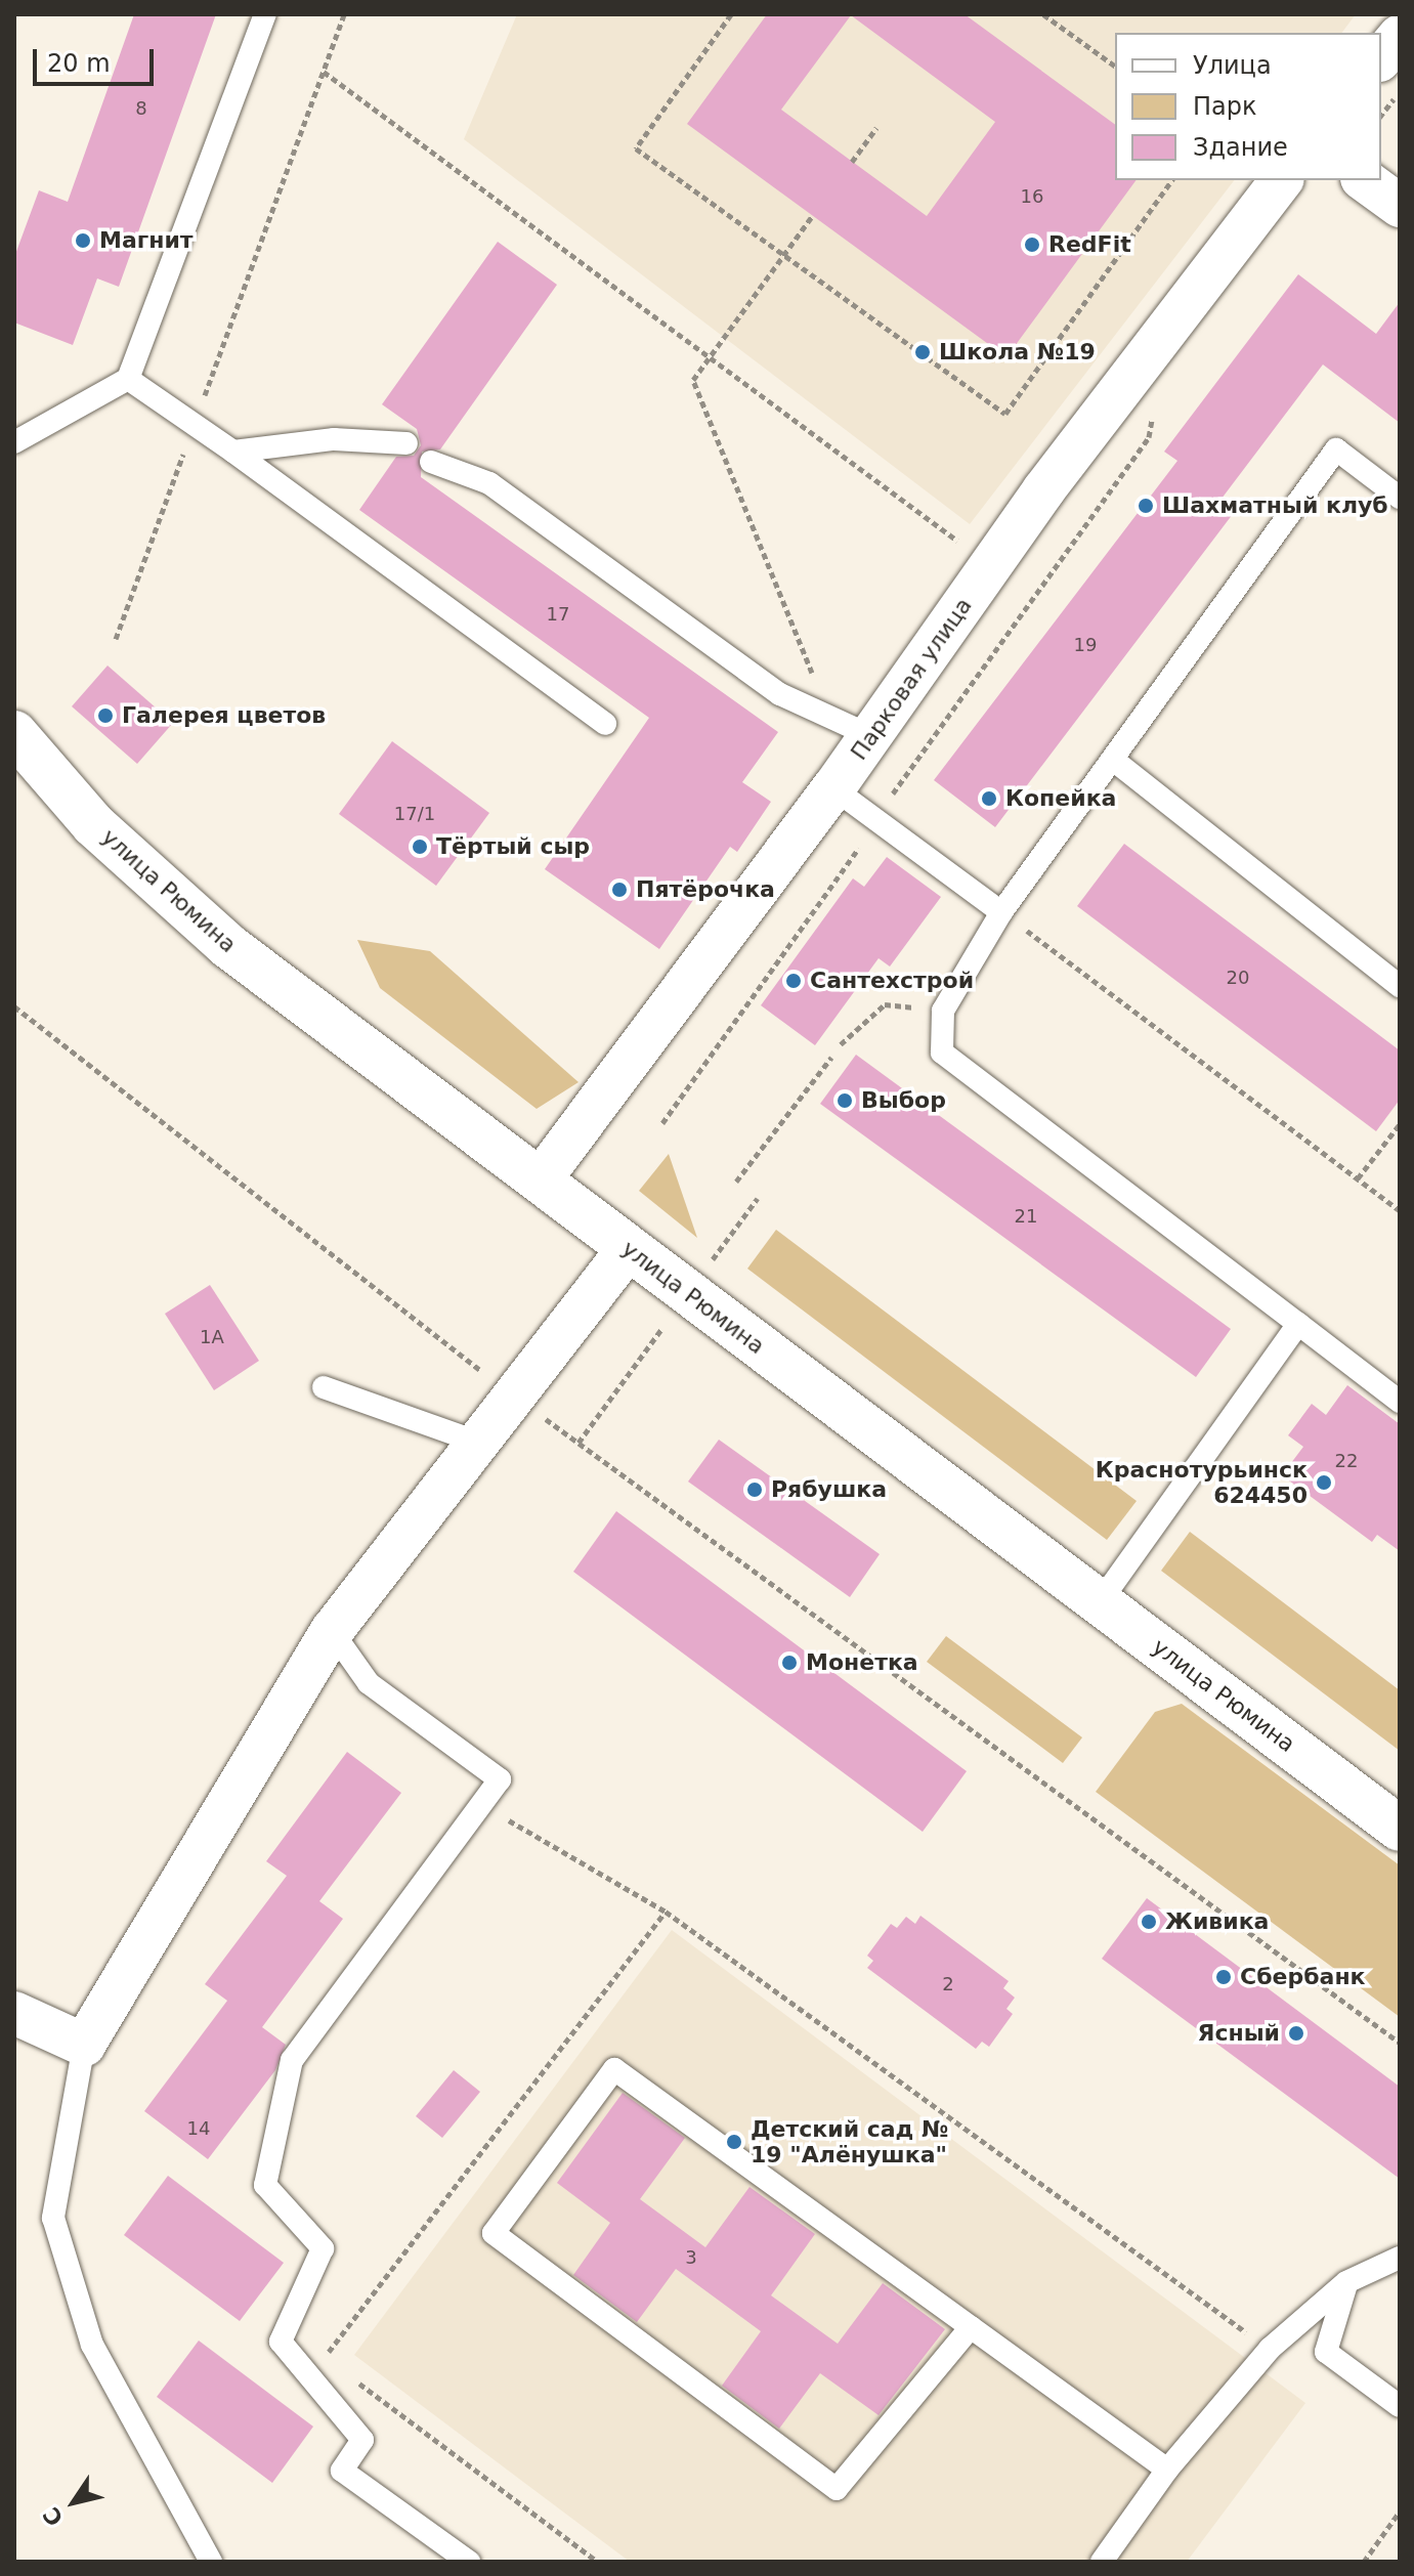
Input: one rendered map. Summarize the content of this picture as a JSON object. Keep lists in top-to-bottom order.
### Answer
{
  "streets": {
    "main road": ["улица Рюмина"],
    "street": ["Парковая улица"]
  },
  "crossings": [
    ["Парковая улица", "улица Рюмина"]
  ],
  "places": [
    "Магнит",
    "RedFit",
    "Школа №19",
    "Шахматный клуб",
    "Галерея цветов",
    "Копейка",
    "Тёртый сыр",
    "Пятёрочка",
    "Сантехстрой",
    "Выбор",
    "Краснотурьинск 624450",
    "Рябушка",
    "Монетка",
    "Живика",
    "Сбербанк",
    "Ясный",
    "Детский сад № 19 \"Алёнушка\""
  ],
  "house_numbers": [
    "8",
    "16",
    "17",
    "19",
    "17/1",
    "20",
    "21",
    "1А",
    "22",
    "2",
    "14",
    "3"
  ],
  "legend": ["Улица", "Парк", "Здание"],
  "scale_bar": "20 m",
  "north": "bottom left"
}
